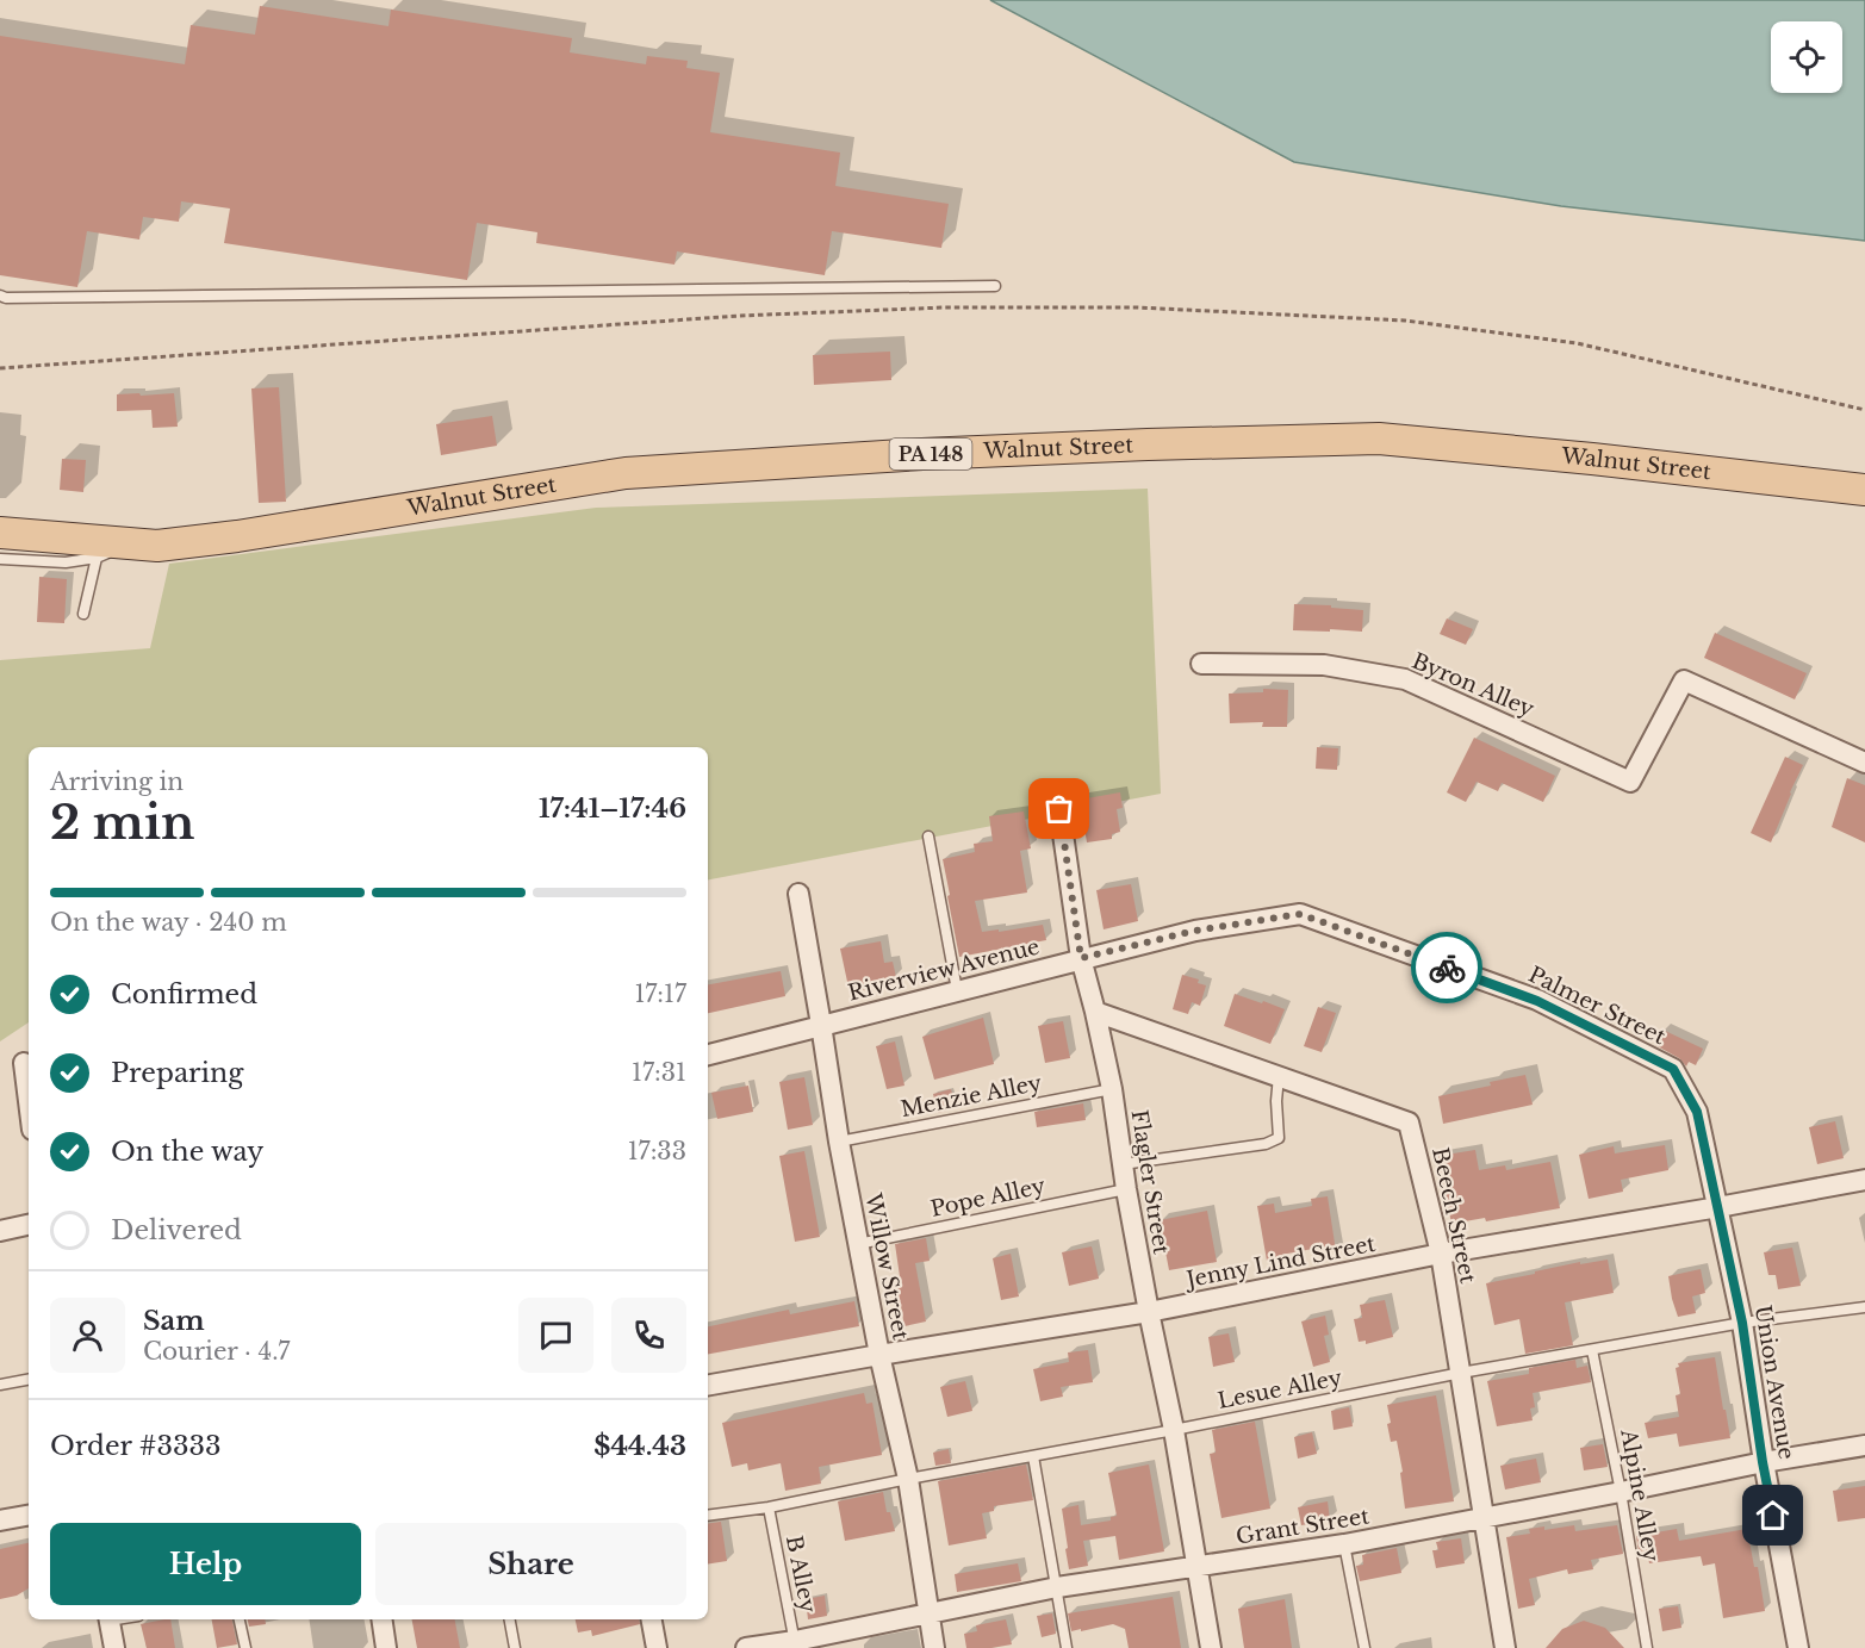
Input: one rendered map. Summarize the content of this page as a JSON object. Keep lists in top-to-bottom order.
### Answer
{
  "streets": {
    "main road": ["Walnut Street", "PA 148"],
    "street": [
      "Byron Alley",
      "Riverview Avenue",
      "Palmer Street",
      "Flagler Street",
      "Beech Street",
      "Jenny Lind Street",
      "Willow Street",
      "Union Avenue",
      "Grant Street"
    ],
    "lane": [
      "Menzie Alley",
      "Pope Alley",
      "Lesue Alley",
      "Alpine Alley",
      "B Alley"
    ]
  },
  "crossings": [
    ["Riverview Avenue", "Palmer Street"],
    ["Riverview Avenue", "Flagler Street"],
    ["Riverview Avenue", "Willow Street"],
    ["Palmer Street", "Jenny Lind Street"],
    ["Palmer Street", "Union Avenue"],
    ["Menzie Alley", "Flagler Street"],
    ["Menzie Alley", "Willow Street"],
    ["Flagler Street", "Pope Alley"],
    ["Flagler Street", "Beech Street"],
    ["Flagler Street", "Jenny Lind Street"],
    ["Flagler Street", "Lesue Alley"],
    ["Flagler Street", "Grant Street"],
    ["Pope Alley", "Willow Street"],
    ["Beech Street", "Jenny Lind Street"],
    ["Beech Street", "Lesue Alley"],
    ["Beech Street", "Grant Street"],
    ["Jenny Lind Street", "Willow Street"],
    ["Jenny Lind Street", "Union Avenue"],
    ["Willow Street", "Lesue Alley"],
    ["Willow Street", "Grant Street"],
    ["Union Avenue", "Lesue Alley"],
    ["Union Avenue", "Grant Street"],
    ["Lesue Alley", "Alpine Alley"],
    ["Lesue Alley", "B Alley"],
    ["Alpine Alley", "Grant Street"],
    ["Grant Street", "B Alley"]
  ],
  "page": {
    "heading": ["2 min", "Arriving in", "17:41–17:46"],
    "panel": [
      "Sam",
      "Courier · 4.7",
      "Order #3333",
      "$44.43"
    ],
    "bar": "On the way · 240 m",
    "list": [
      ["Confirmed", "17:17"],
      ["Preparing", "17:31"],
      ["On the way", "17:33"],
      "Delivered"
    ],
    "buttons": ["Help", "Share"]
  }
}
